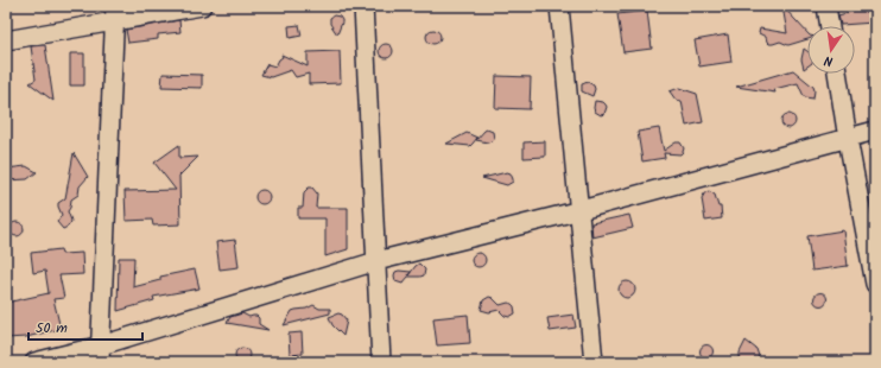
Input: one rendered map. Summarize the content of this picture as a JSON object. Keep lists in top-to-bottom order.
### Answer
{
  "scale_bar": "50 m",
  "north": "bottom"
}
